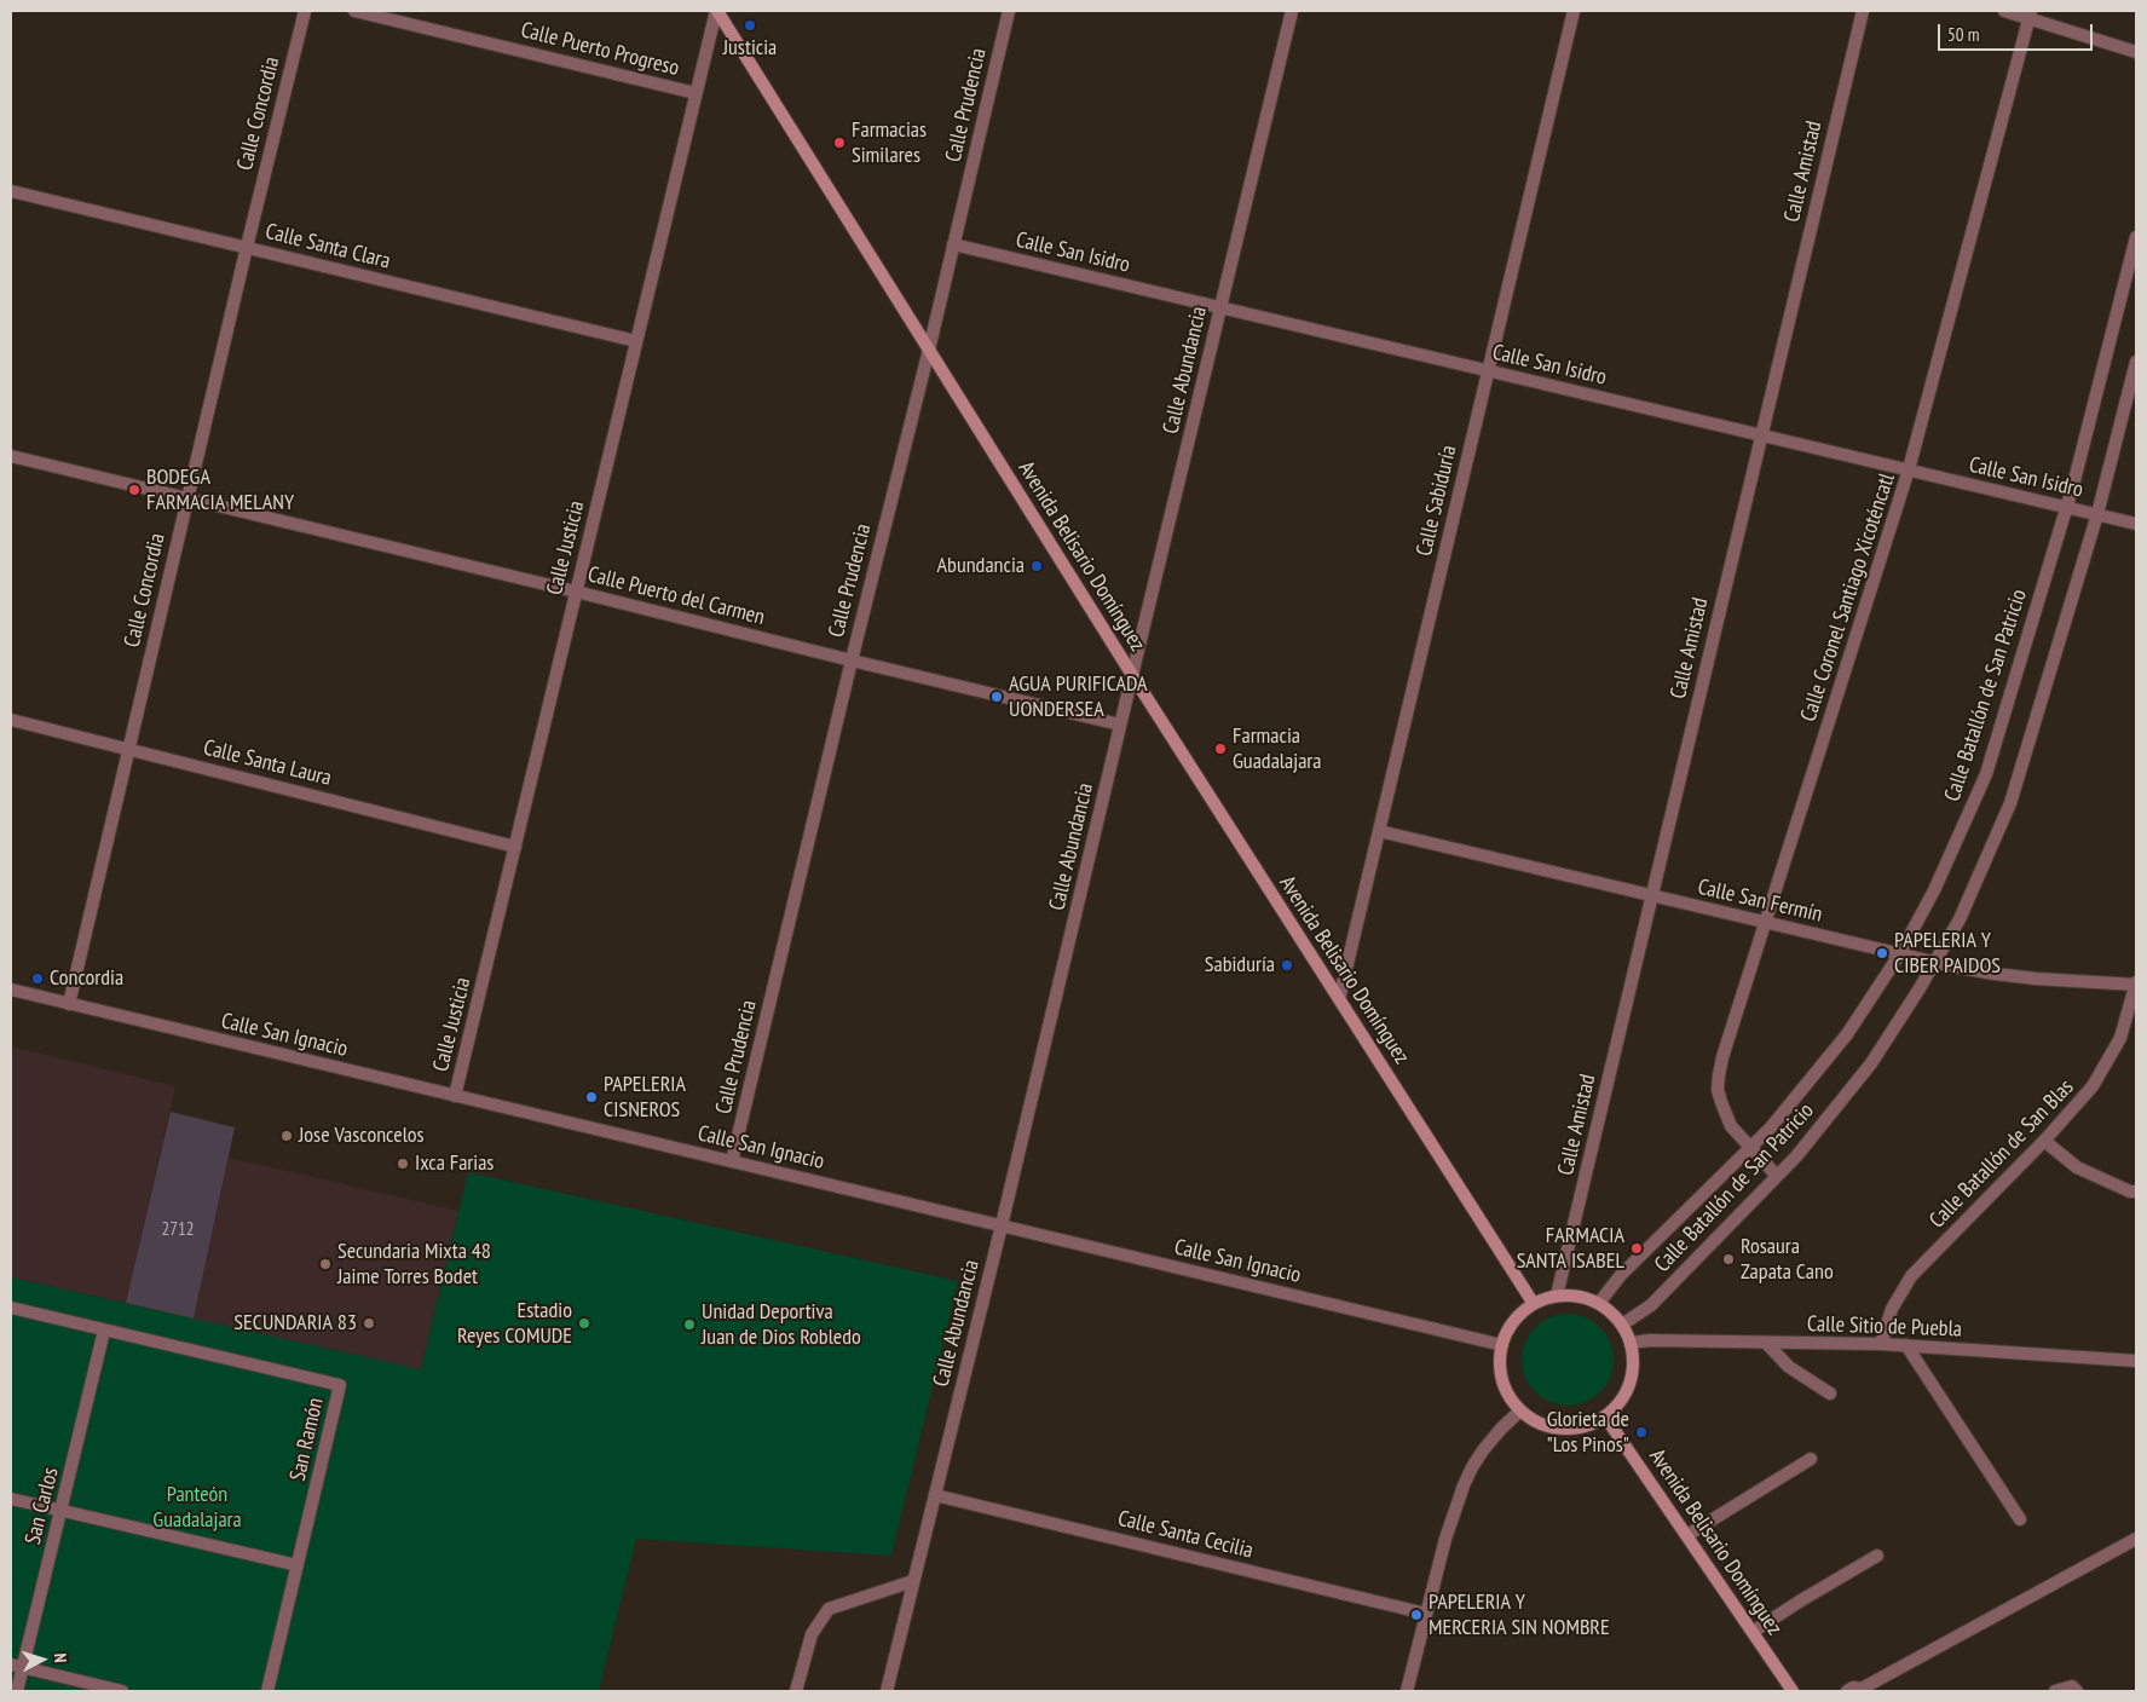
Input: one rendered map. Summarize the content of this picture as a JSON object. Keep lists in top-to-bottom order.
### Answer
{
  "streets": {
    "main road": ["Avenida Belisario Domínguez"],
    "street": [
      "Calle Puerto Progreso",
      "Calle Prudencia",
      "Calle Concordia",
      "Calle Amistad",
      "Calle Santa Clara",
      "Calle San Isidro",
      "Calle Abundancia",
      "Calle Sabiduría",
      "Calle Justicia",
      "Calle Puerto del Carmen",
      "Calle Coronel Santiago Xicoténcatl",
      "Calle Batallón de San Patricio",
      "Calle Santa Laura",
      "Calle San Fermín",
      "Calle San Ignacio",
      "Calle Batallón de San Blas",
      "Calle Sitio de Puebla",
      "San Ramón",
      "San Carlos",
      "Calle Santa Cecilia"
    ]
  },
  "crossings": [
    ["Calle Puerto Progreso", "Calle Justicia"],
    ["Calle Prudencia", "Calle San Isidro"],
    ["Calle Prudencia", "Avenida Belisario Domínguez"],
    ["Calle Prudencia", "Calle Puerto del Carmen"],
    ["Calle Prudencia", "Calle San Ignacio"],
    ["Calle Concordia", "Calle Santa Clara"],
    ["Calle Concordia", "Calle Puerto del Carmen"],
    ["Calle Concordia", "Calle Santa Laura"],
    ["Calle Concordia", "Calle San Ignacio"],
    ["Calle Amistad", "Calle San Isidro"],
    ["Calle Amistad", "Avenida Belisario Domínguez"],
    ["Calle Amistad", "Calle Batallón de San Patricio"],
    ["Calle Amistad", "Calle San Fermín"],
    ["Calle Amistad", "Calle San Ignacio"],
    ["Calle Amistad", "Calle Sitio de Puebla"],
    ["Calle Santa Clara", "Calle Justicia"],
    ["Calle San Isidro", "Calle Abundancia"],
    ["Calle San Isidro", "Calle Sabiduría"],
    ["Calle San Isidro", "Calle Coronel Santiago Xicoténcatl"],
    ["Calle San Isidro", "Calle Batallón de San Patricio"],
    ["Calle Abundancia", "Avenida Belisario Domínguez"],
    ["Calle Abundancia", "Calle Puerto del Carmen"],
    ["Calle Abundancia", "Calle San Ignacio"],
    ["Calle Abundancia", "Calle Santa Cecilia"],
    ["Calle Sabiduría", "Avenida Belisario Domínguez"],
    ["Calle Sabiduría", "Calle San Fermín"],
    ["Calle Justicia", "Avenida Belisario Domínguez"],
    ["Calle Justicia", "Calle Puerto del Carmen"],
    ["Calle Justicia", "Calle Santa Laura"],
    ["Calle Justicia", "Calle San Ignacio"],
    ["Avenida Belisario Domínguez", "Calle Batallón de San Patricio"],
    ["Avenida Belisario Domínguez", "Calle San Ignacio"],
    ["Avenida Belisario Domínguez", "Calle Sitio de Puebla"],
    ["Calle Coronel Santiago Xicoténcatl", "Calle Batallón de San Patricio"],
    ["Calle Coronel Santiago Xicoténcatl", "Calle San Fermín"],
    ["Calle Batallón de San Patricio", "Calle San Fermín"],
    ["Calle Batallón de San Patricio", "Calle San Ignacio"],
    ["Calle Batallón de San Patricio", "Calle Sitio de Puebla"],
    ["Calle San Fermín", "Calle Batallón de San Blas"],
    ["Calle San Ignacio", "Calle Sitio de Puebla"],
    ["Calle Batallón de San Blas", "Calle Sitio de Puebla"],
    ["San Ramón", "San Carlos"]
  ],
  "parks": ["Panteón Guadalajara"],
  "places": [
    "Justicia",
    "Farmacias Similares",
    "BODEGA FARMACIA MELANY",
    "Abundancia",
    "AGUA PURIFICADA UONDERSEA",
    "Farmacia Guadalajara",
    "PAPELERIA Y CIBER PAIDOS",
    "Sabiduría",
    "Concordia",
    "PAPELERIA CISNEROS",
    "Jose Vasconcelos",
    "Ixca Farias",
    "FARMACIA SANTA ISABEL",
    "Rosaura Zapata Cano",
    "Secundaria Mixta 48 Jaime Torres Bodet",
    "SECUNDARIA 83",
    "Estadio Reyes COMUDE",
    "Unidad Deportiva Juan de Dios Robledo",
    "Glorieta de \"Los Pinos\"",
    "PAPELERIA Y MERCERIA SIN NOMBRE"
  ],
  "house_numbers": ["2712"],
  "scale_bar": "50 m",
  "north": "right"
}
